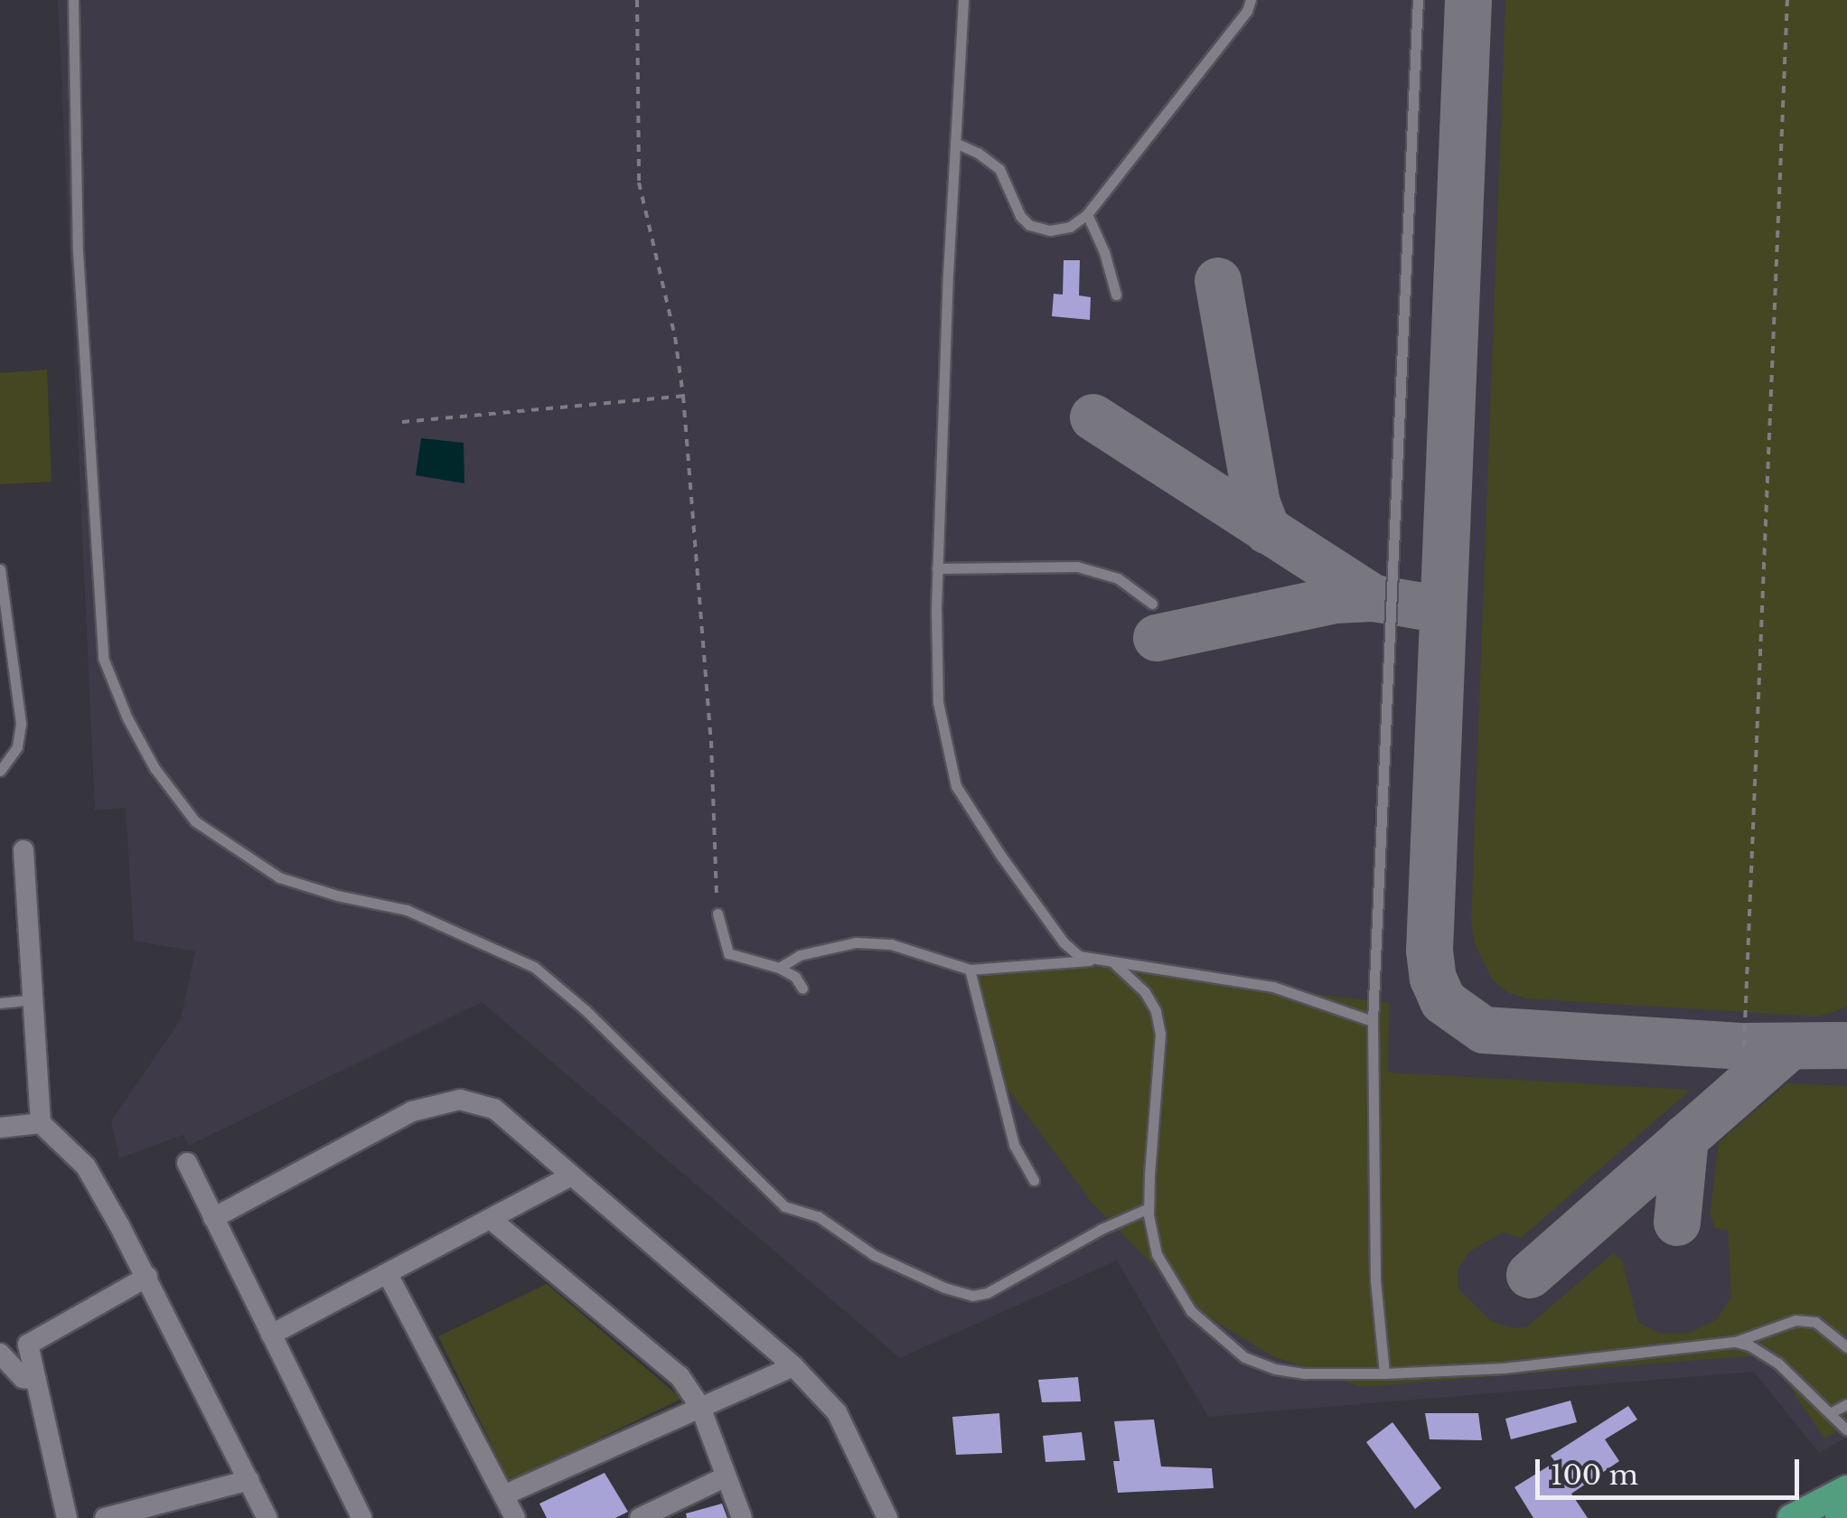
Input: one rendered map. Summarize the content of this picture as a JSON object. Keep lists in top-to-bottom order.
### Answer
{
  "scale_bar": "100 m"
}
